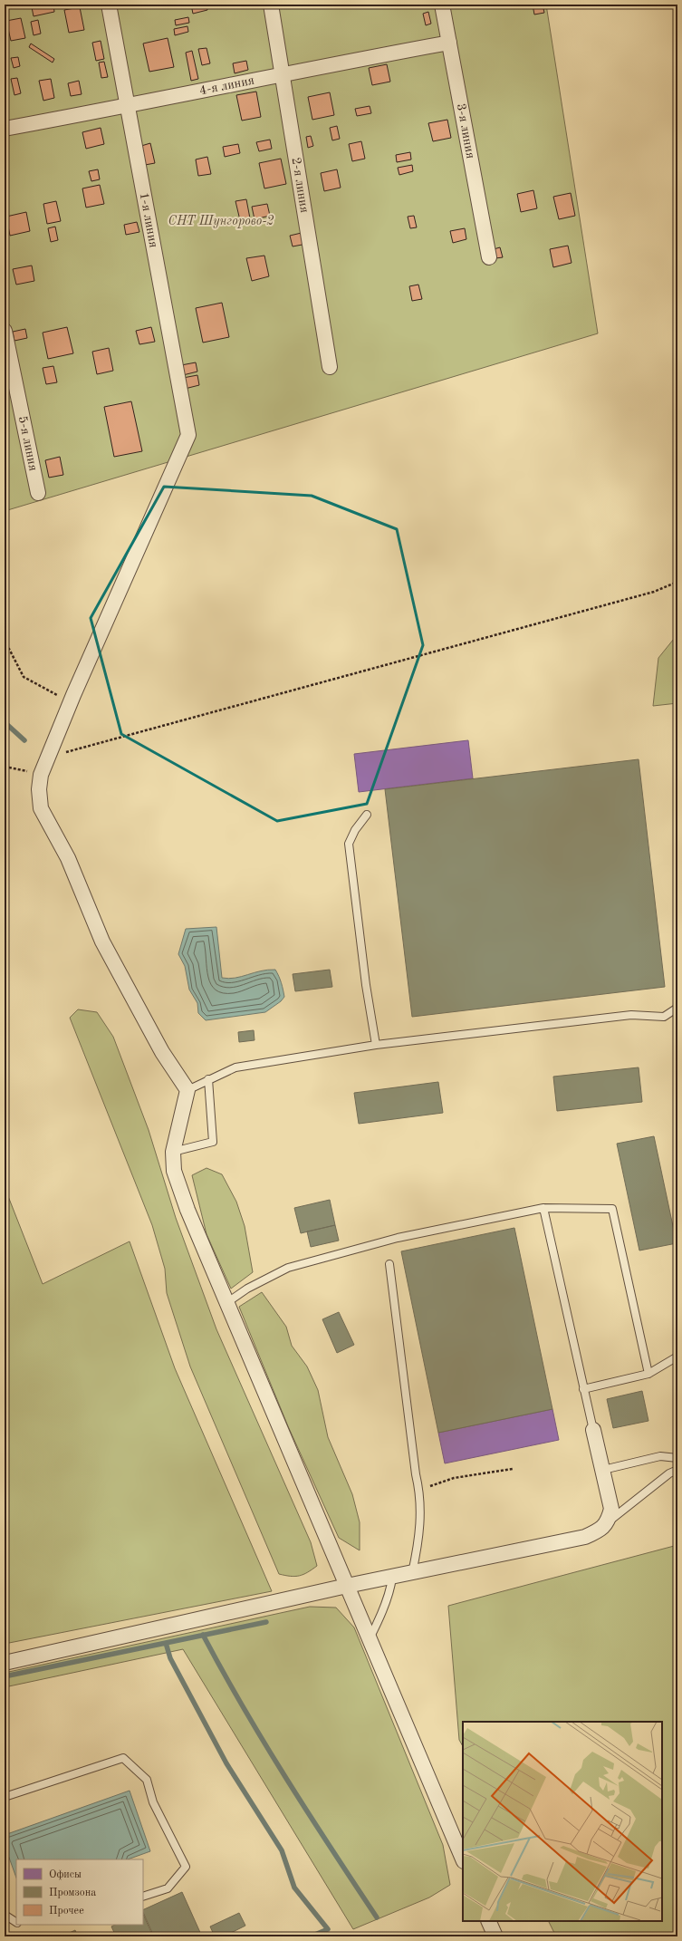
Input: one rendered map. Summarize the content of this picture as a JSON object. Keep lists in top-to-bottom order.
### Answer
{
  "streets": {
    "street": [
      "4-я линия",
      "3-я линия",
      "2-я линия",
      "1-я линия",
      "5-я линия"
    ]
  },
  "crossings": [
    ["4-я линия", "3-я линия"],
    ["4-я линия", "2-я линия"],
    ["4-я линия", "1-я линия"]
  ],
  "parks": ["СНТ Шунгорово-2"],
  "legend": ["Офисы", "Промзона", "Прочее"]
}
